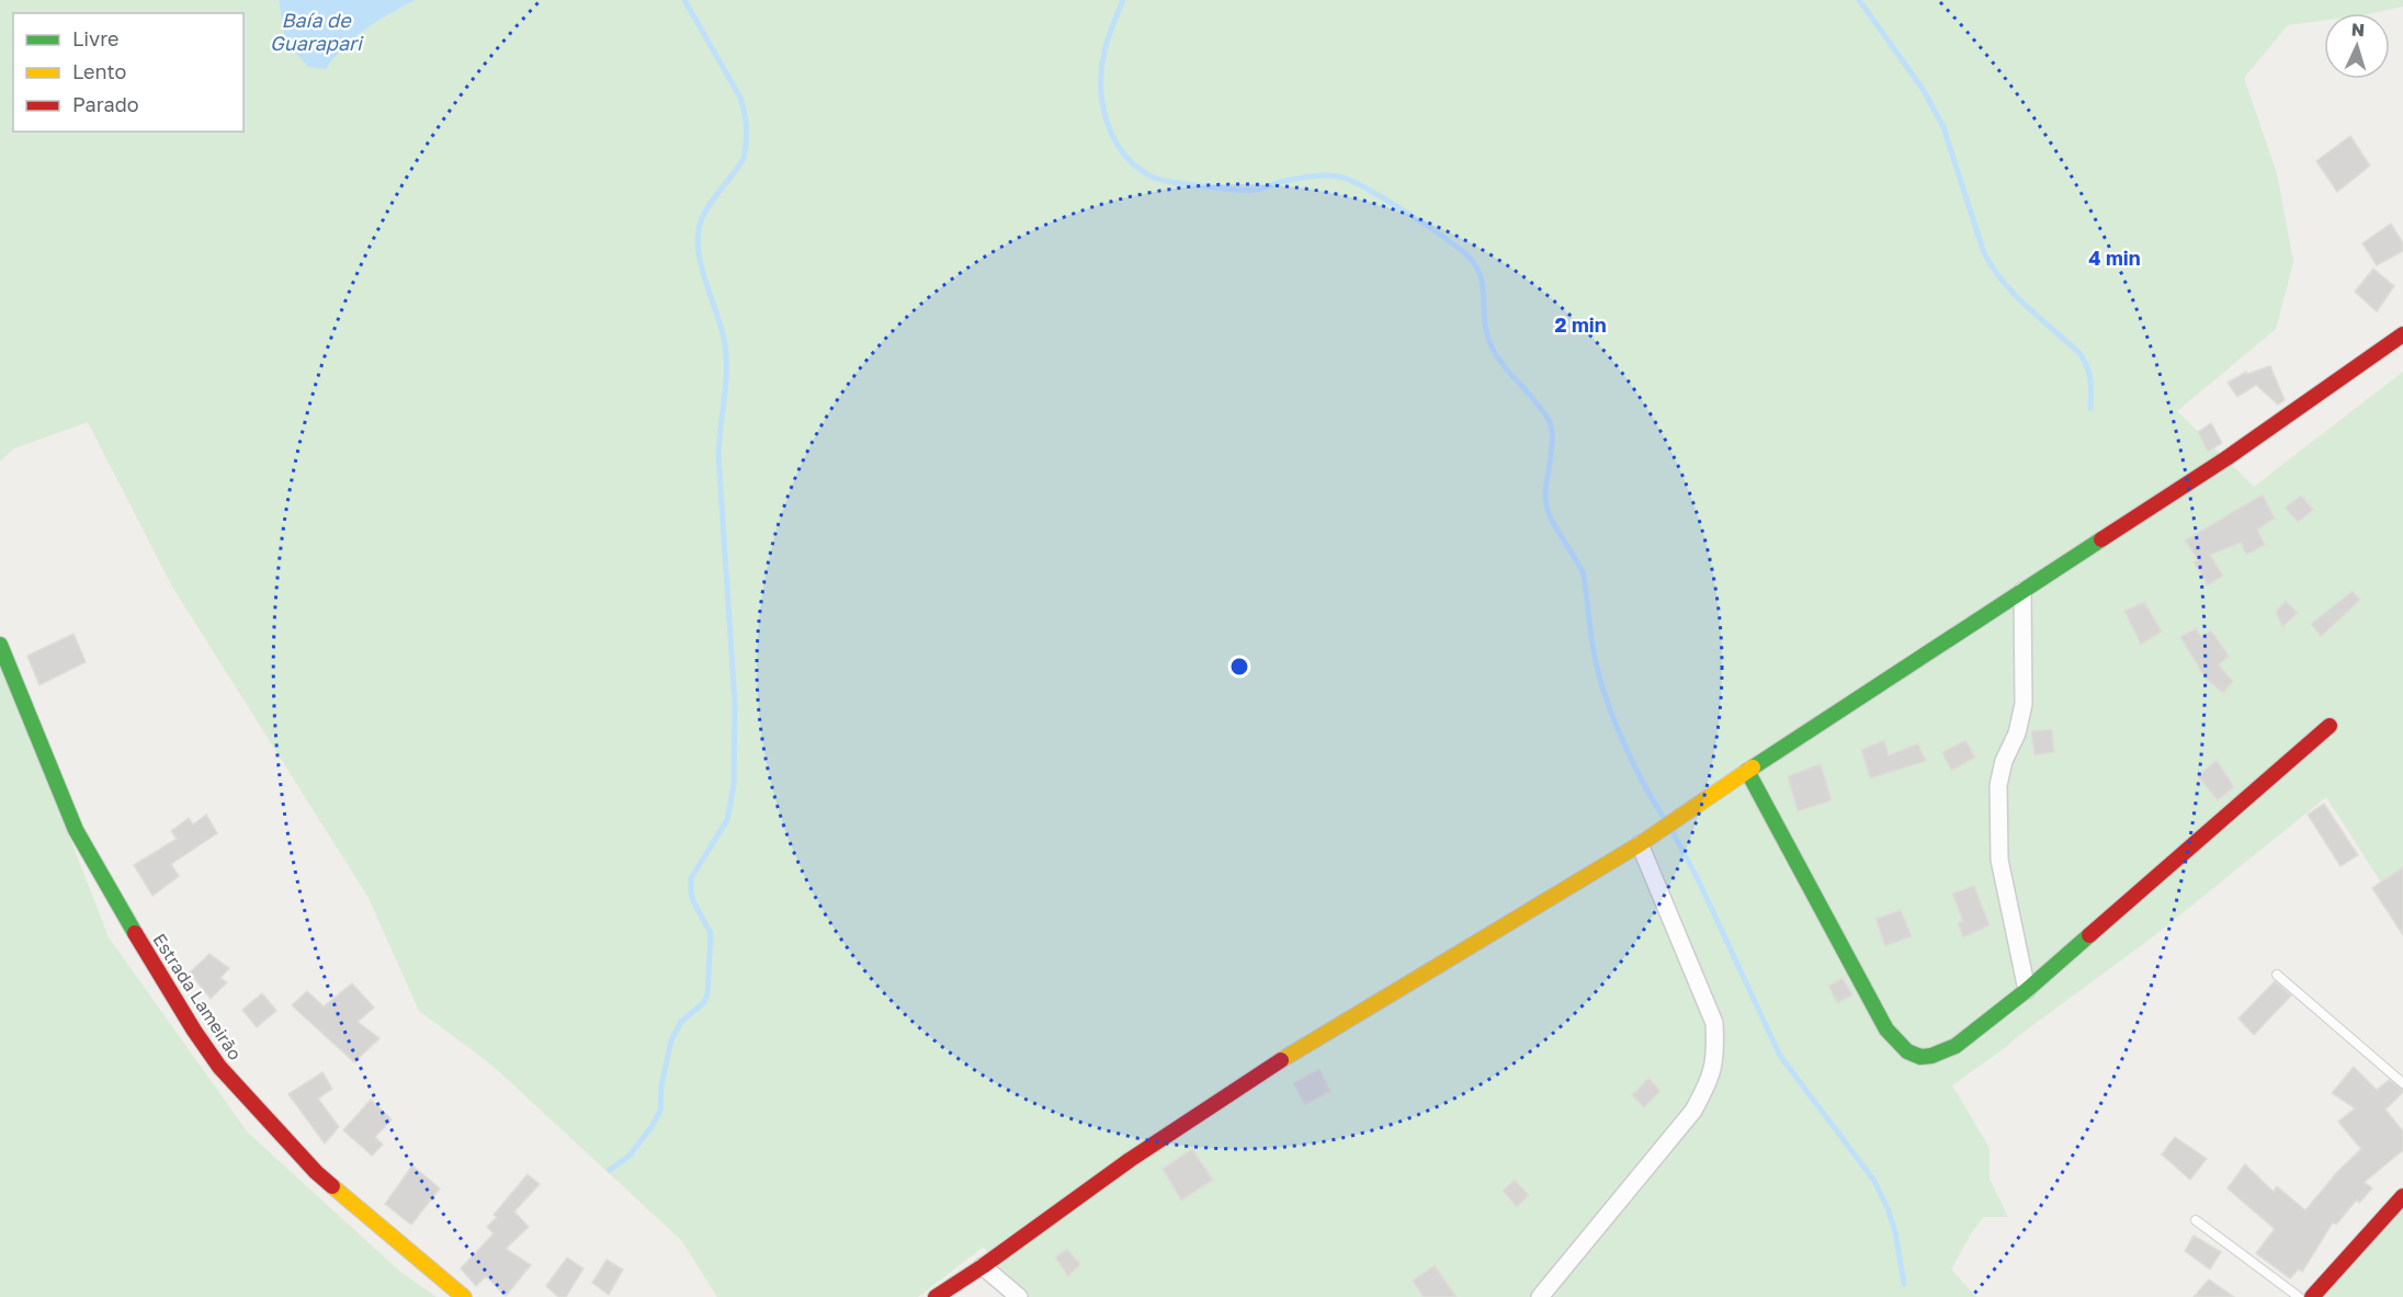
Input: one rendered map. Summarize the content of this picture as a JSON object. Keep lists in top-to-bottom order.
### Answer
{
  "streets": {
    "street": ["Estrada Lameirão"]
  },
  "water": ["Baía de Guarapari"],
  "legend": ["Livre", "Lento", "Parado"],
  "north": "top",
  "rings": ["4 min", "2 min"]
}
